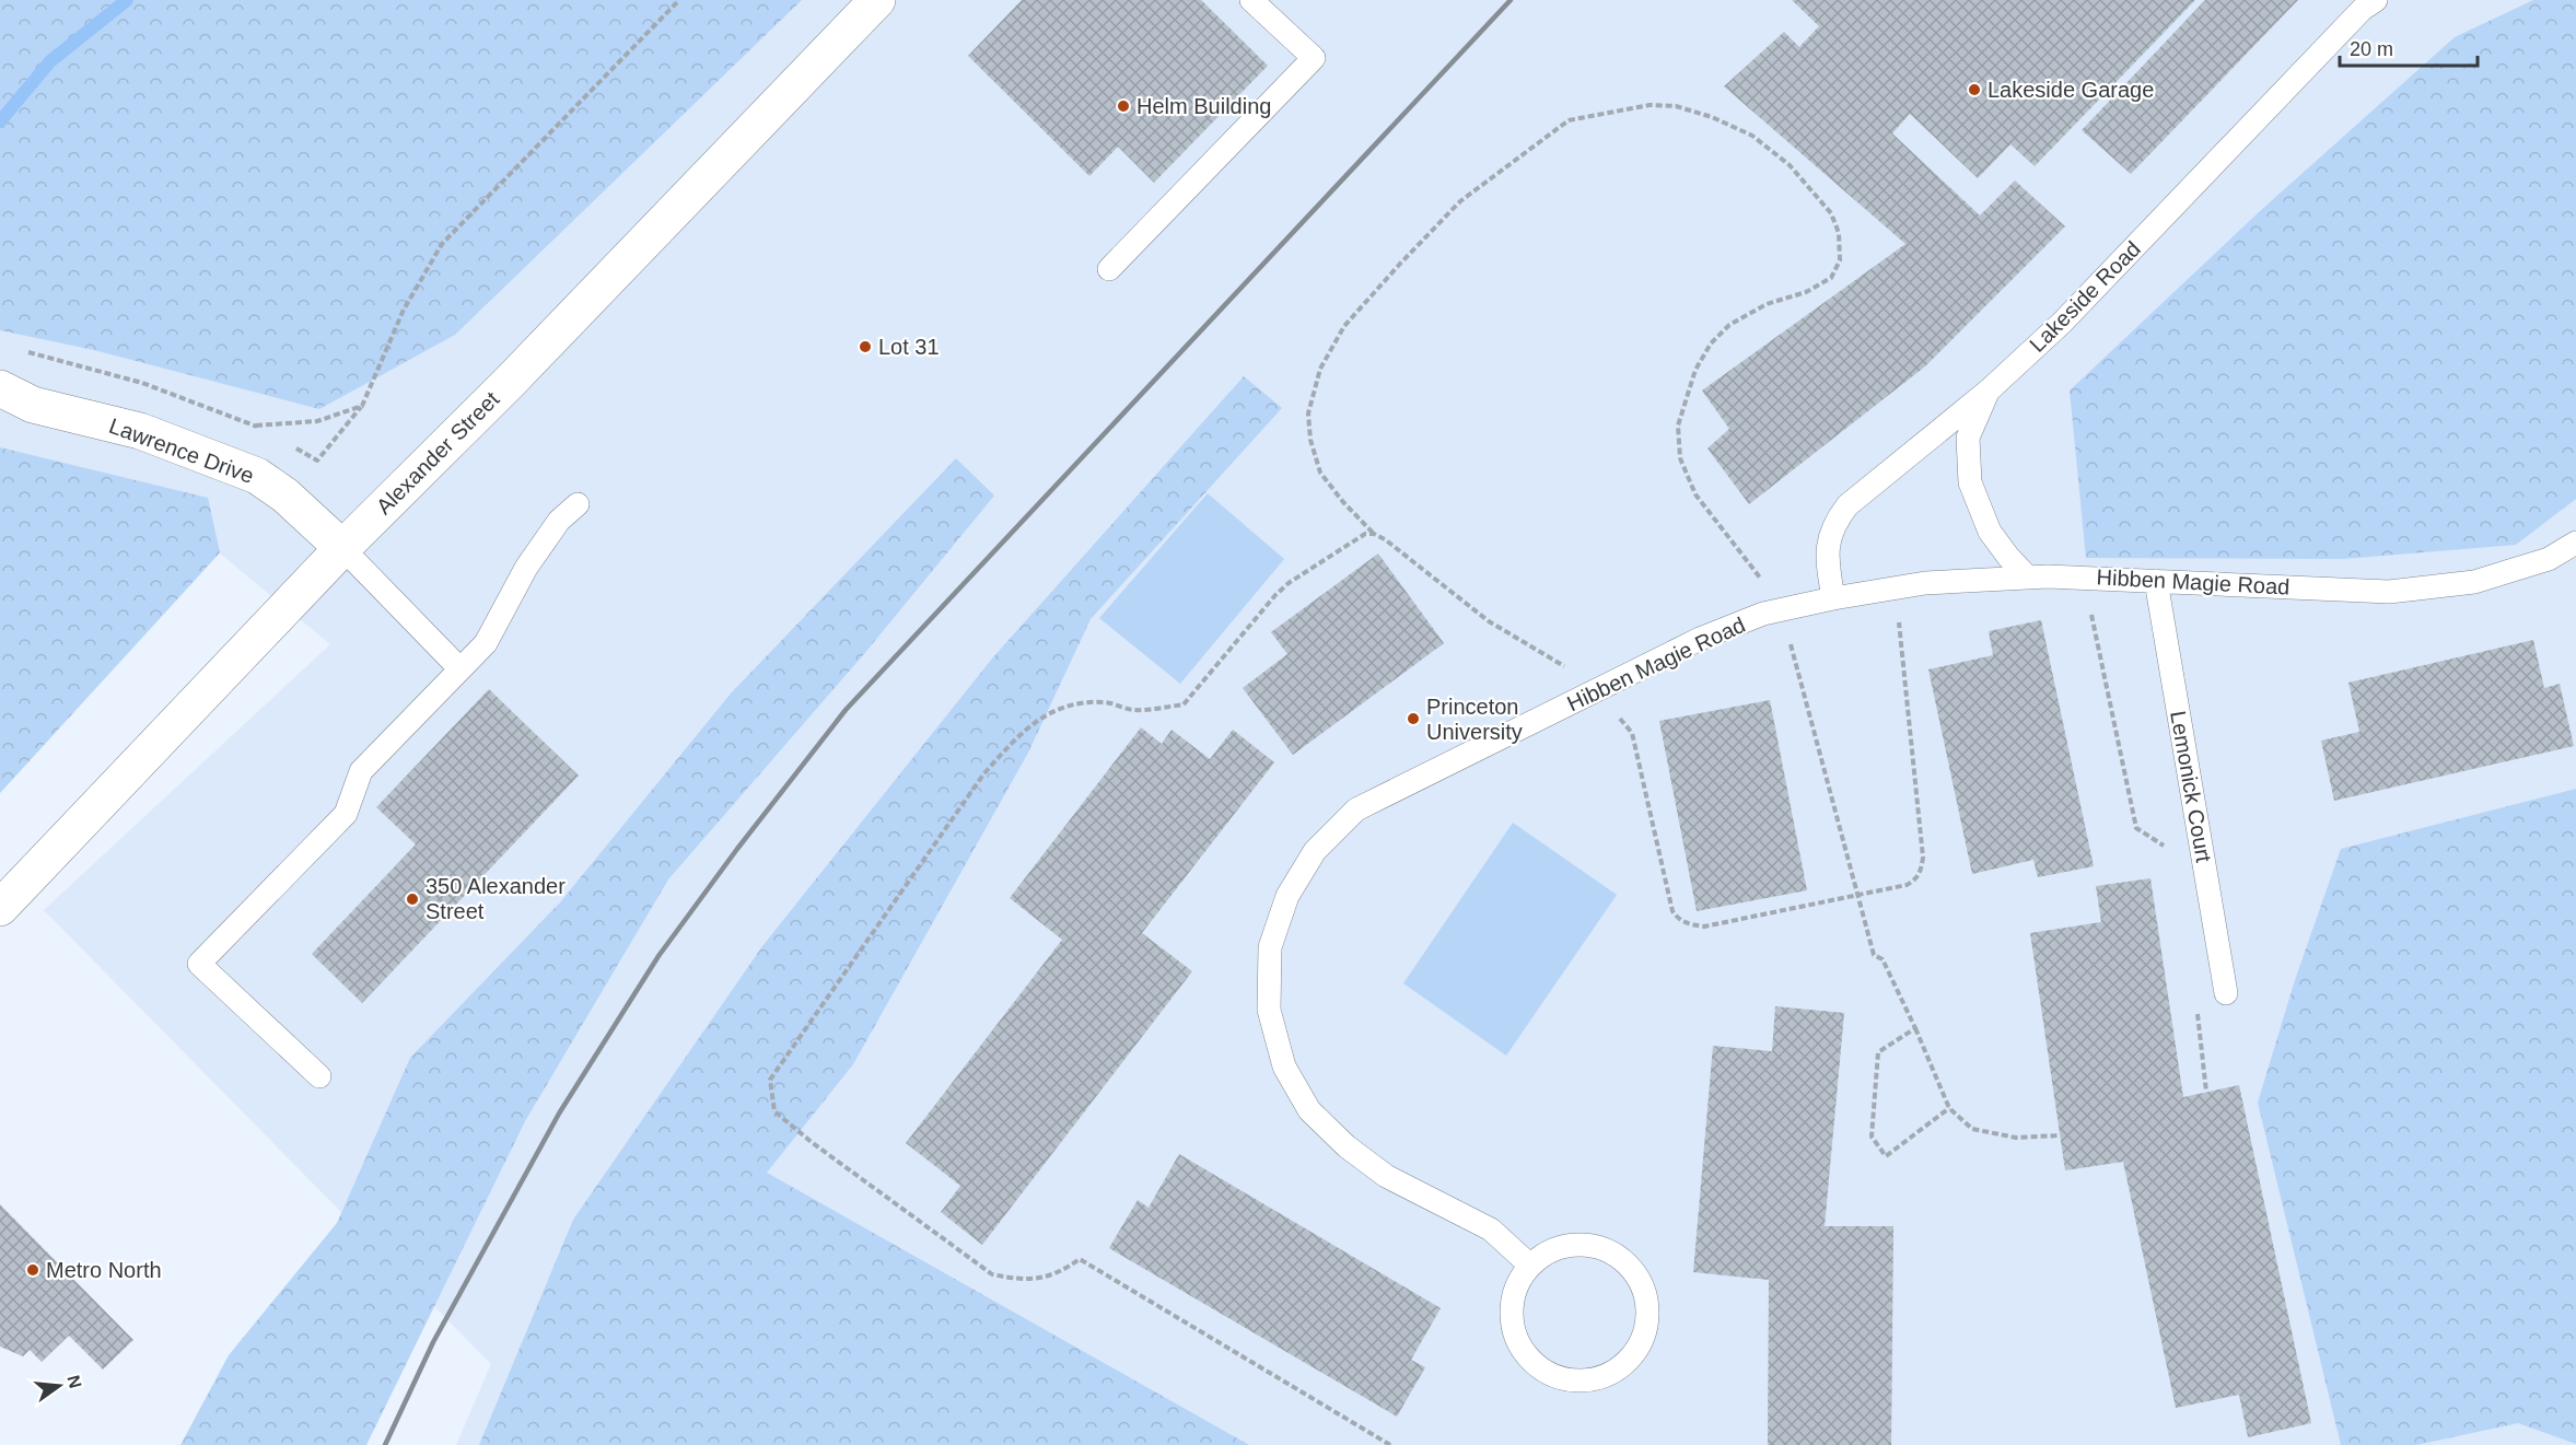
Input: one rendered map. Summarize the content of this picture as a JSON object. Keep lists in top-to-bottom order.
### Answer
{
  "streets": {
    "main road": ["Lawrence Drive", "Alexander Street"],
    "lane": ["Lakeside Road", "Hibben Magie Road", "Lemonick Court"]
  },
  "crossings": [
    ["Lakeside Road", "Hibben Magie Road"],
    ["Lawrence Drive", "Alexander Street"],
    ["Hibben Magie Road", "Lemonick Court"]
  ],
  "places": [
    "Lakeside Garage",
    "Helm Building",
    "Lot 31",
    "Princeton University",
    "350 Alexander Street",
    "Metro North"
  ],
  "scale_bar": "20 m",
  "north": "right"
}
